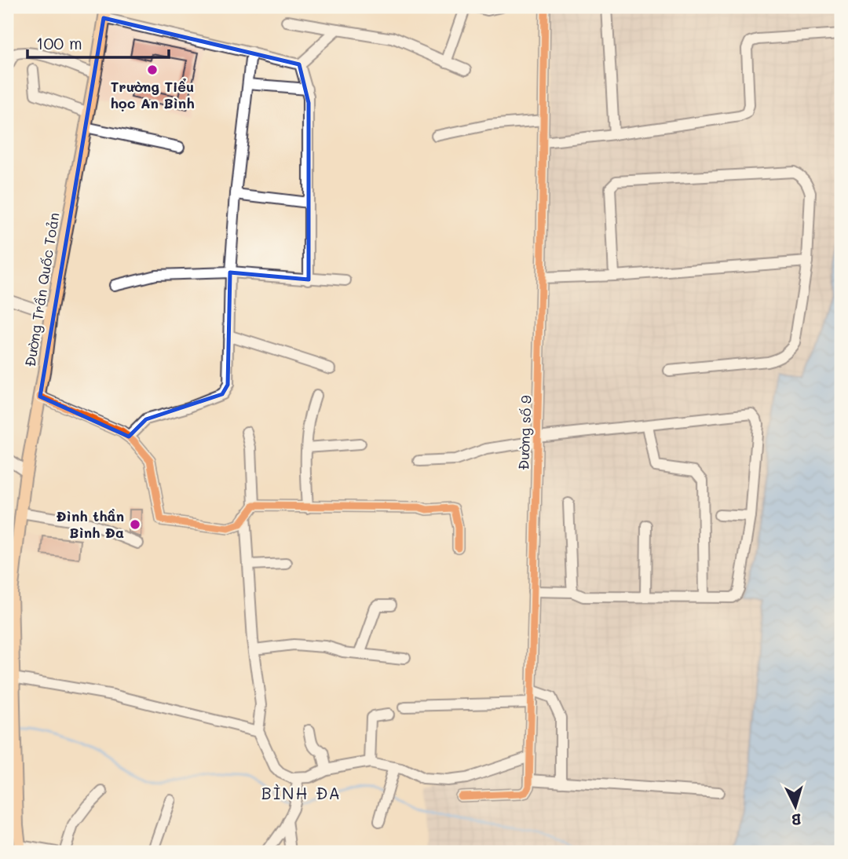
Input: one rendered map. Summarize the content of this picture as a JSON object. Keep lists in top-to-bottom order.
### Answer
{
  "streets": {
    "main road": ["Đường Trần Quốc Toản"],
    "street": ["Đường số 9"]
  },
  "districts": ["BÌNH ĐA"],
  "places": ["Trường Tiểu học An Bình", "Đình thần Bình Đa"],
  "scale_bar": "100 m",
  "north": "bottom"
}
